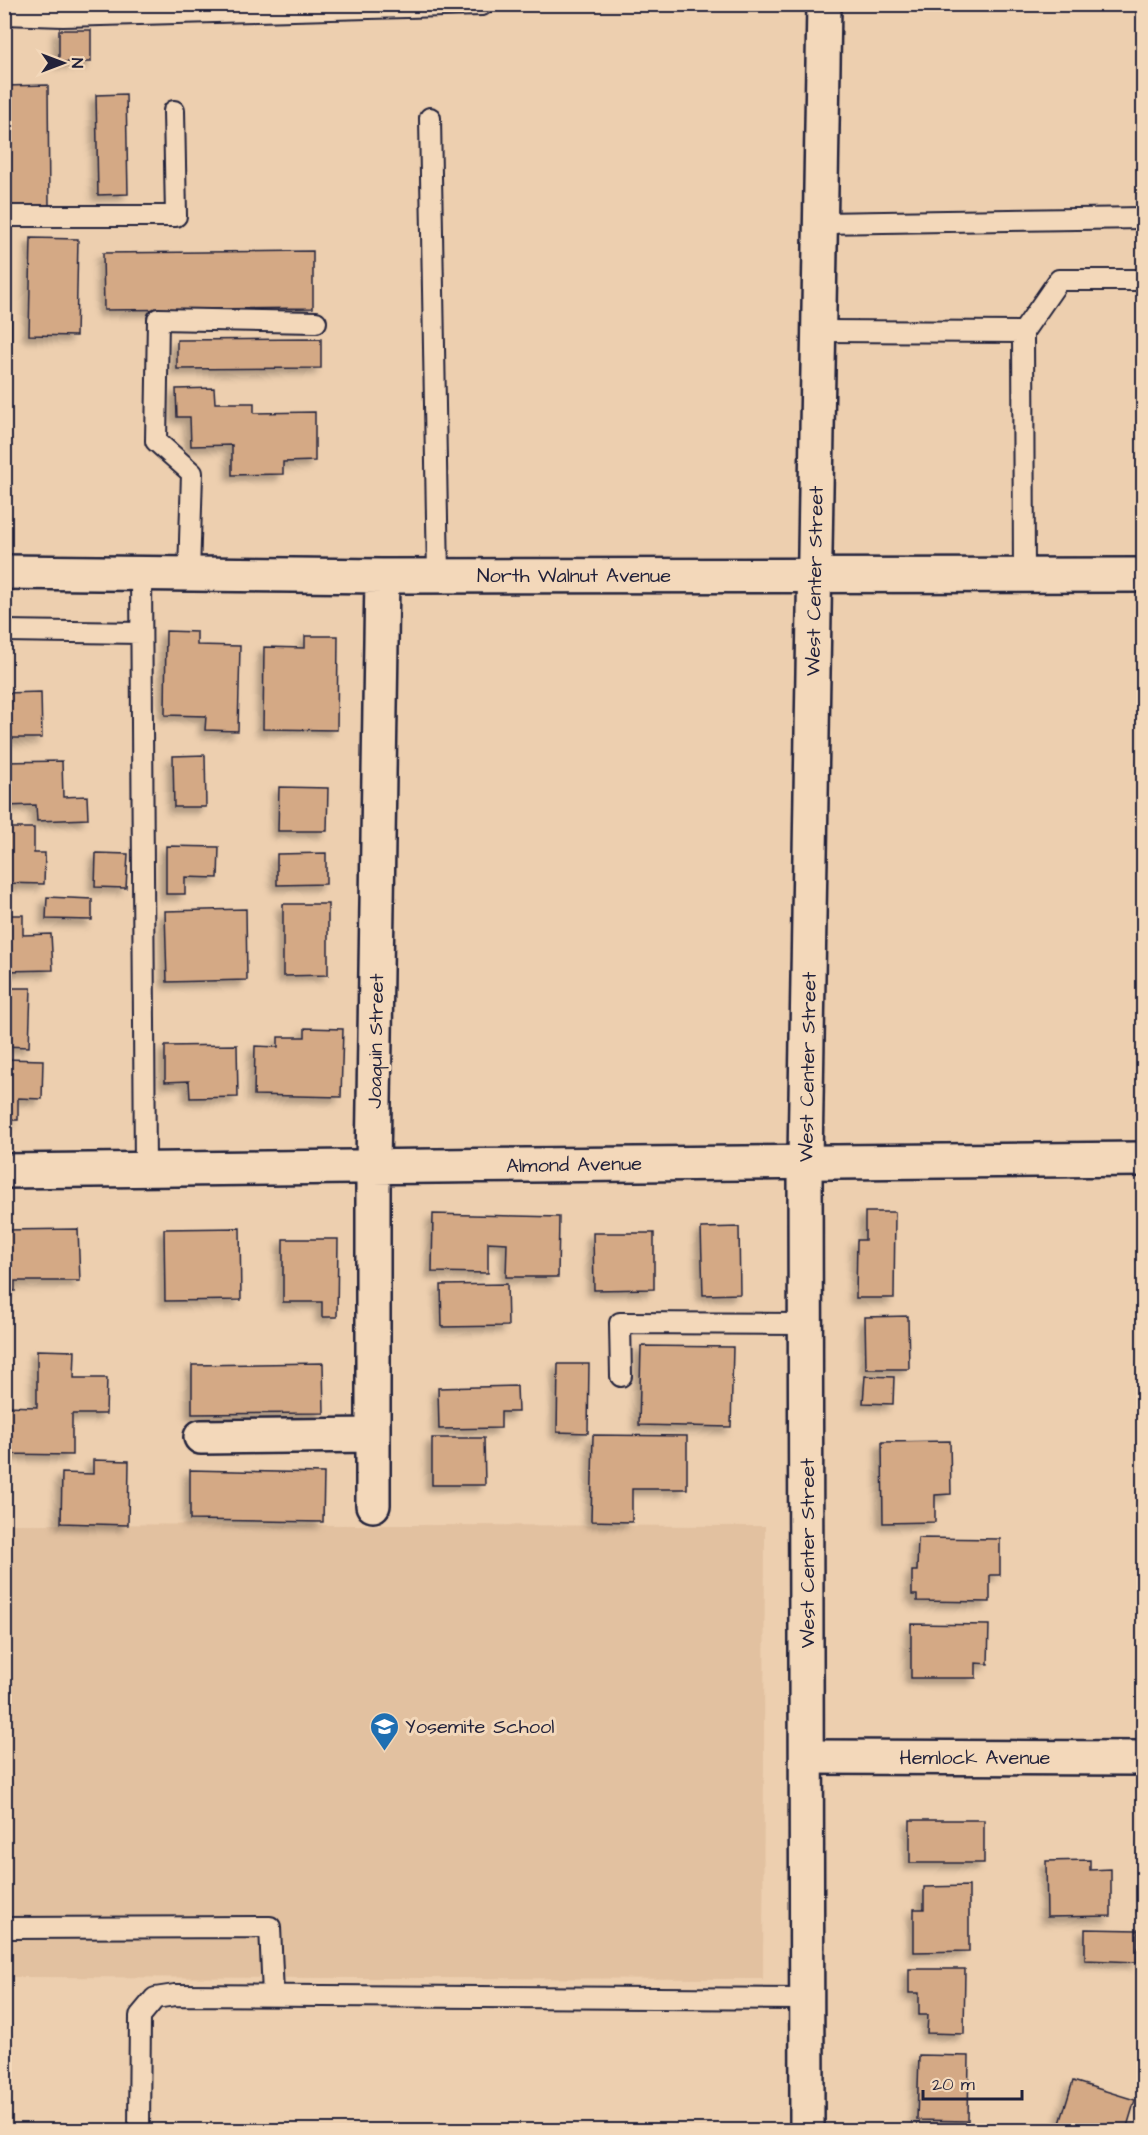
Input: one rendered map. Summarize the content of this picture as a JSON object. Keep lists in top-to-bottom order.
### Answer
{
  "streets": {
    "street": [
      "North Walnut Avenue",
      "West Center Street",
      "Joaquin Street",
      "Almond Avenue",
      "Hemlock Avenue"
    ]
  },
  "crossings": [
    ["North Walnut Avenue", "West Center Street"],
    ["North Walnut Avenue", "Joaquin Street"],
    ["West Center Street", "Almond Avenue"],
    ["West Center Street", "Hemlock Avenue"],
    ["Joaquin Street", "Almond Avenue"]
  ],
  "places": {
    "school or university": ["Yosemite School"]
  },
  "scale_bar": "20 m",
  "north": "right"
}
